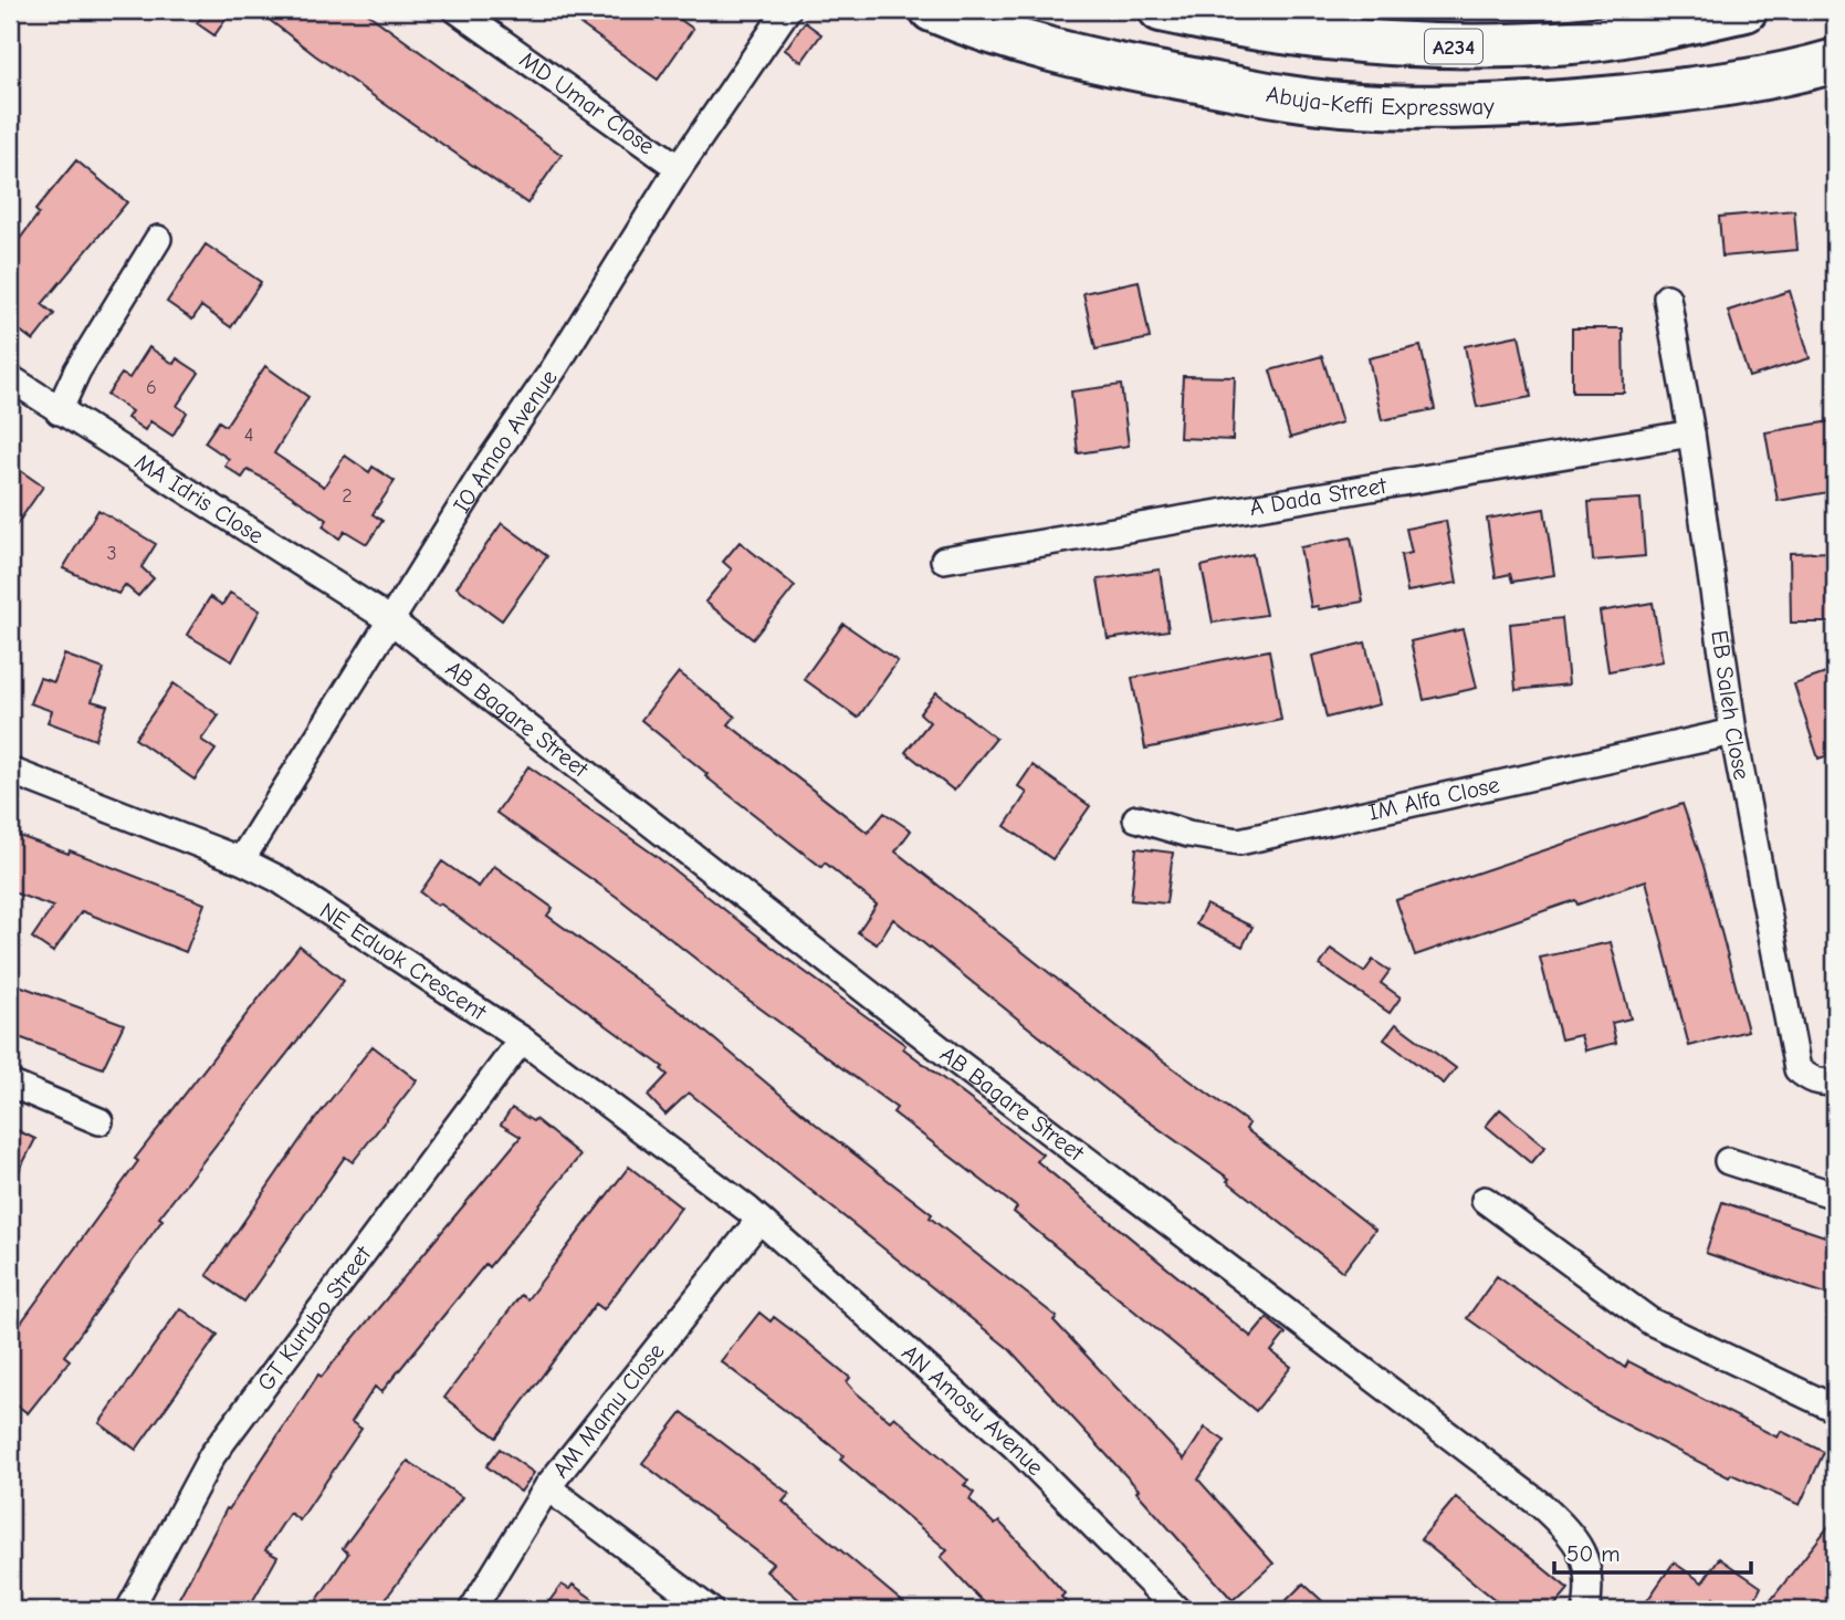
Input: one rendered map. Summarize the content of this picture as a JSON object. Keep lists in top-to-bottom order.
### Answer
{
  "streets": {
    "highway": ["A234", "Abuja-Keffi Expressway"],
    "street": [
      "MD Umar Close",
      "IO Amao Avenue",
      "A Dada Street",
      "MA Idris Close",
      "EB Saleh Close",
      "AB Bagare Street",
      "IM Alfa Close",
      "NE Eduok Crescent",
      "GT Kurubo Street",
      "AM Mamu Close",
      "AN Amosu Avenue"
    ]
  },
  "crossings": [
    ["MD Umar Close", "IO Amao Avenue"],
    ["IO Amao Avenue", "MA Idris Close"],
    ["IO Amao Avenue", "AB Bagare Street"],
    ["IO Amao Avenue", "NE Eduok Crescent"],
    ["A Dada Street", "EB Saleh Close"],
    ["MA Idris Close", "AB Bagare Street"],
    ["EB Saleh Close", "IM Alfa Close"],
    ["NE Eduok Crescent", "GT Kurubo Street"],
    ["NE Eduok Crescent", "AM Mamu Close"],
    ["NE Eduok Crescent", "AN Amosu Avenue"],
    ["AM Mamu Close", "AN Amosu Avenue"]
  ],
  "house_numbers": [
    "6",
    "4",
    "2",
    "3"
  ],
  "scale_bar": "50 m"
}
